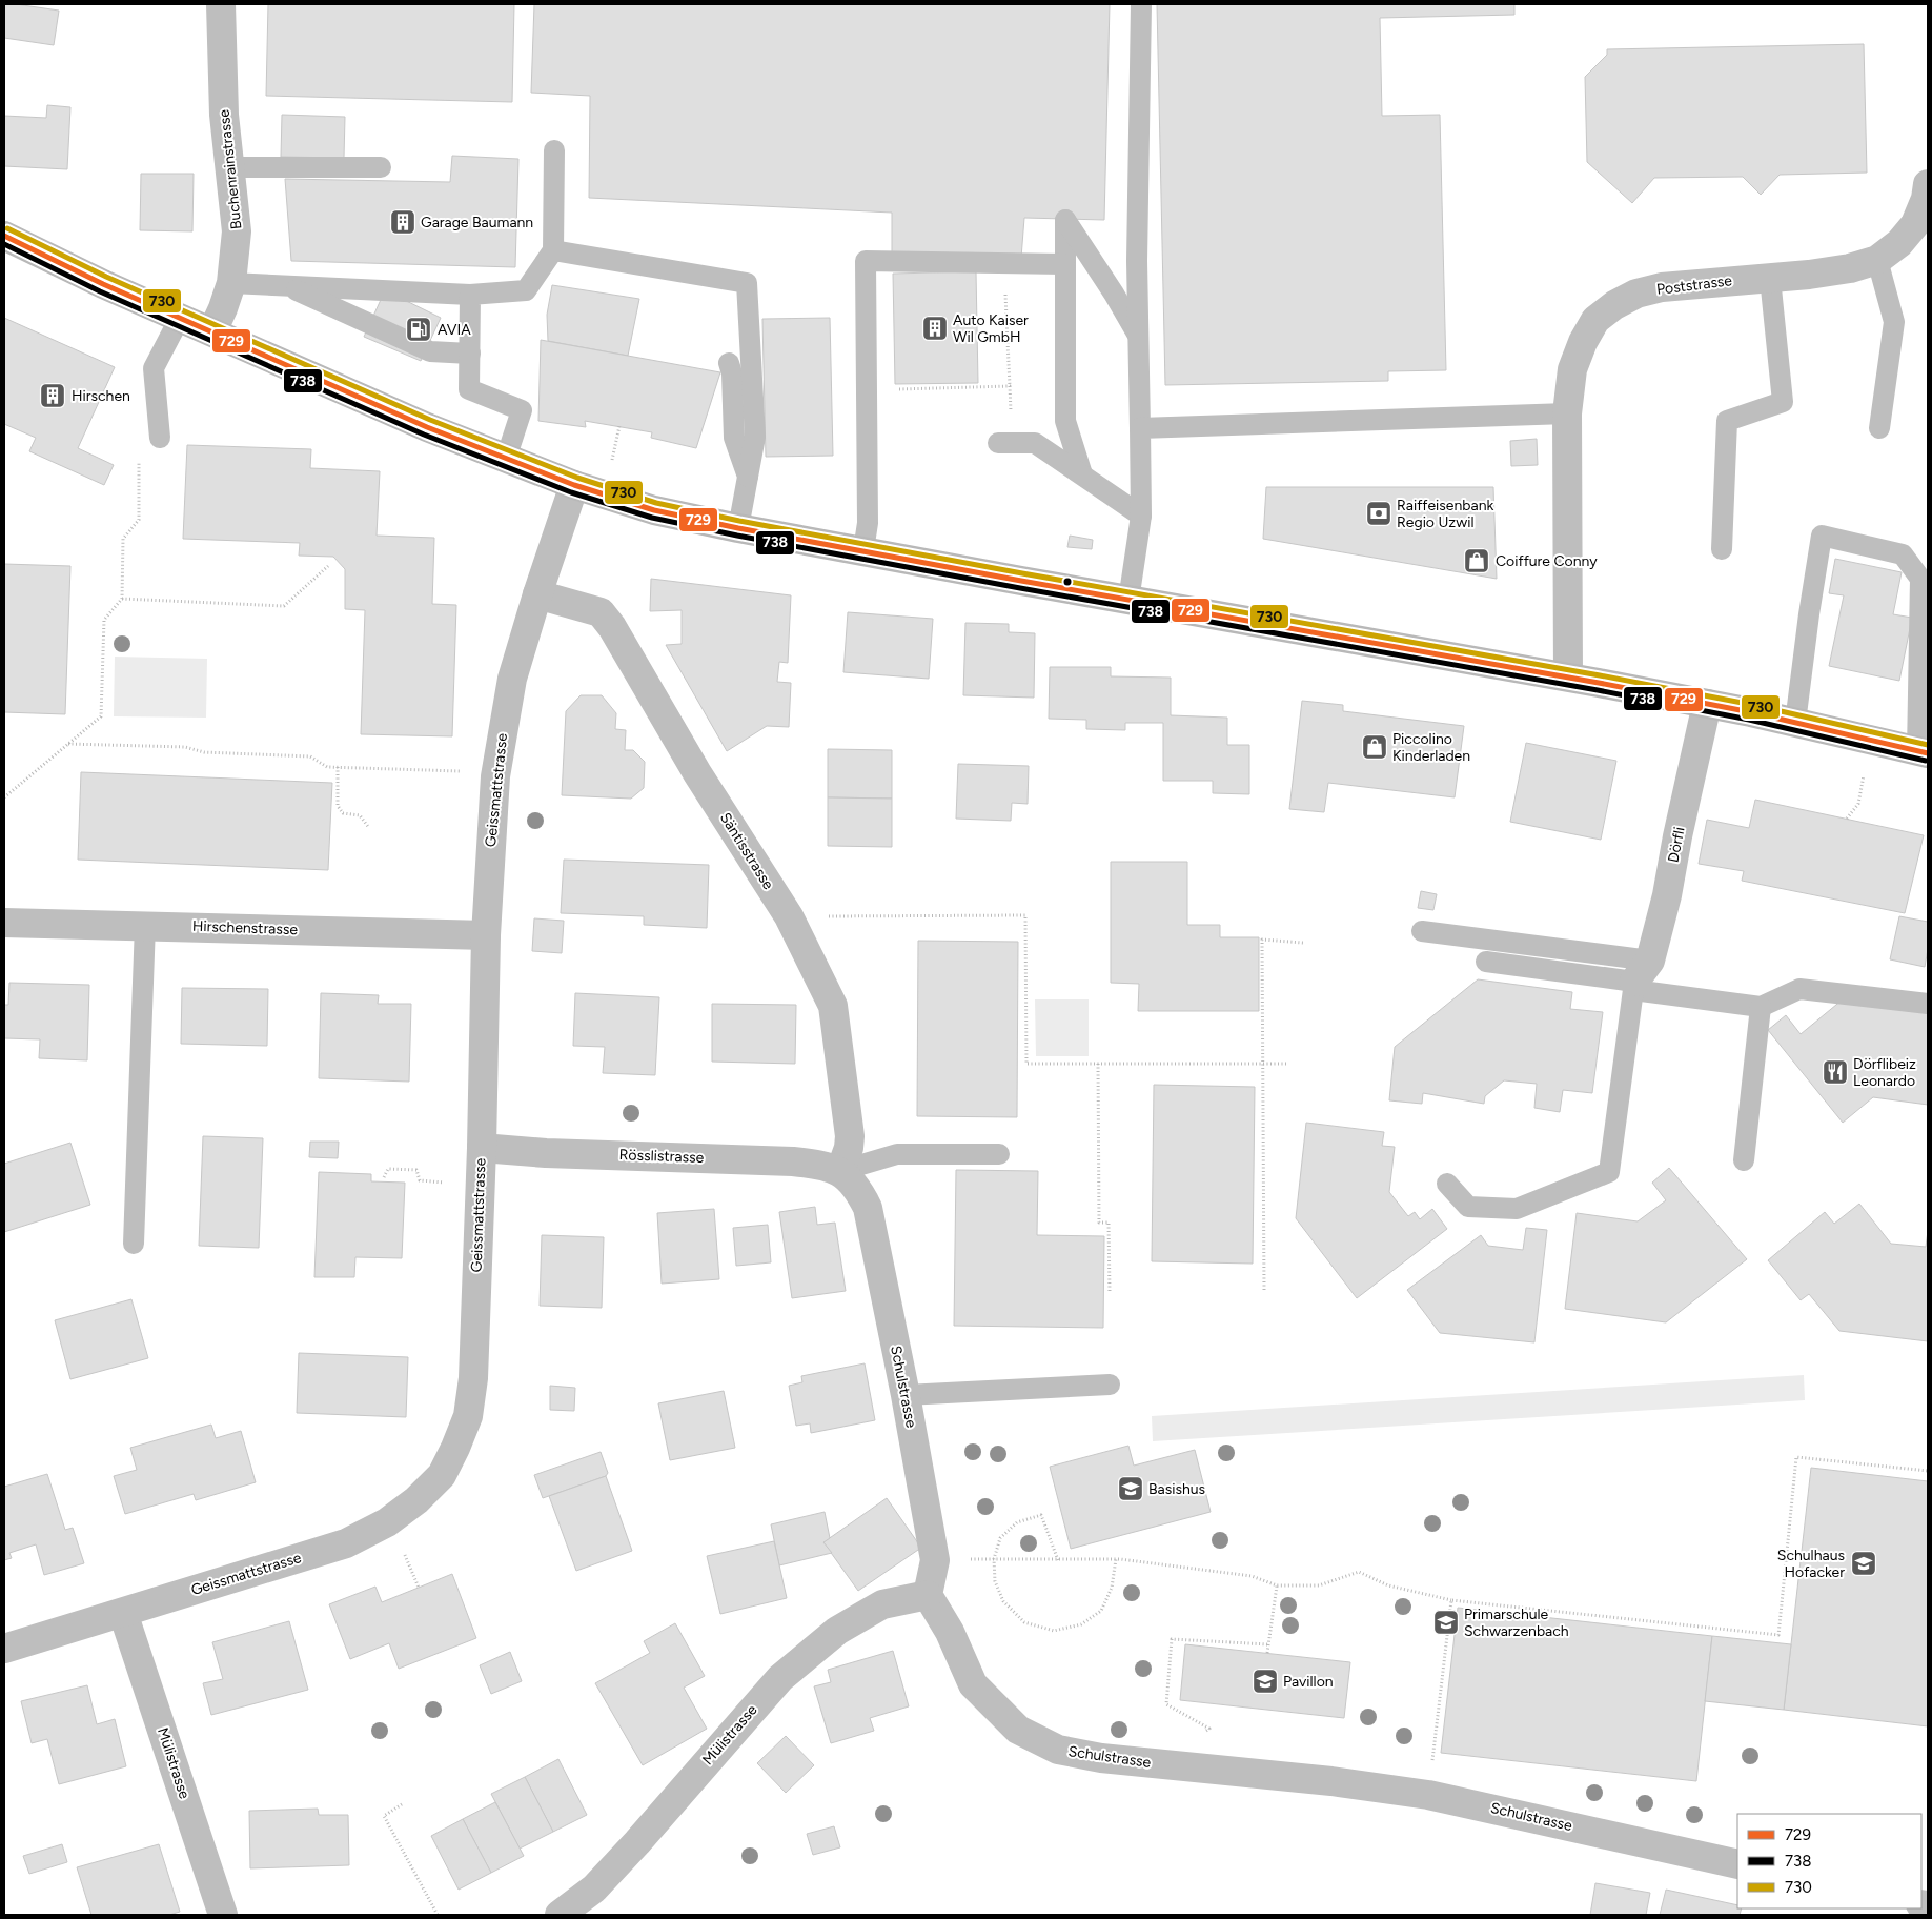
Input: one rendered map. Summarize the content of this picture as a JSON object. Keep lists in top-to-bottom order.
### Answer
{
  "streets": {
    "street": [
      "Buchenrainstrasse",
      "Poststrasse",
      "Geissmattstrasse",
      "Dörfli",
      "Säntisstrasse",
      "Hirschenstrasse",
      "Rösslistrasse",
      "Schulstrasse",
      "Mülistrasse"
    ]
  },
  "crossings": [
    ["Geissmattstrasse", "Säntisstrasse"],
    ["Geissmattstrasse", "Hirschenstrasse"],
    ["Geissmattstrasse", "Rösslistrasse"],
    ["Geissmattstrasse", "Mülistrasse"],
    ["Säntisstrasse", "Rösslistrasse"],
    ["Säntisstrasse", "Schulstrasse"],
    ["Rösslistrasse", "Schulstrasse"],
    ["Schulstrasse", "Mülistrasse"]
  ],
  "places": {
    "building": ["Garage Baumann", "Auto Kaiser Wil GmbH", "Hirschen"],
    "fuel station": ["AVIA"],
    "bank": ["Raiffeisenbank Regio Uzwil"],
    "shop": ["Coiffure Conny", "Piccolino Kinderladen"],
    "restaurant": ["Dörflibeiz Leonardo"],
    "school or university": [
      "Basishus",
      "Schulhaus Hofacker",
      "Primarschule Schwarzenbach",
      "Pavillon"
    ]
  },
  "lines": ["transit line 730", "transit line 729", "transit line 738"],
  "legend": ["729", "738", "730"]
}
